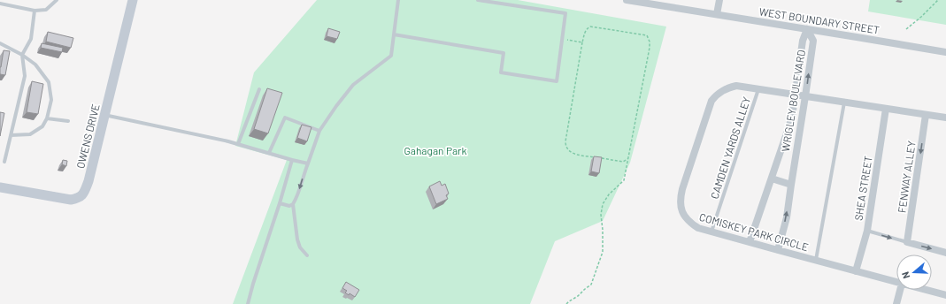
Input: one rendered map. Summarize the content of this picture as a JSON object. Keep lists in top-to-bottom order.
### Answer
{
  "streets": {
    "street": [
      "WEST BOUNDARY STREET",
      "WRIGLEY BOULEVARD",
      "OWENS DRIVE",
      "FENWAY ALLEY",
      "SHEA STREET",
      "COMISKEY PARK CIRCLE"
    ],
    "lane": ["CAMDEN YARDS ALLEY"]
  },
  "crossings": [
    ["WEST BOUNDARY STREET", "WRIGLEY BOULEVARD"],
    ["WRIGLEY BOULEVARD", "COMISKEY PARK CIRCLE"],
    ["CAMDEN YARDS ALLEY", "COMISKEY PARK CIRCLE"],
    ["FENWAY ALLEY", "COMISKEY PARK CIRCLE"],
    ["SHEA STREET", "COMISKEY PARK CIRCLE"]
  ],
  "one_way": ["FENWAY ALLEY"],
  "parks": ["Gahagan Park"],
  "north": "left"
}
